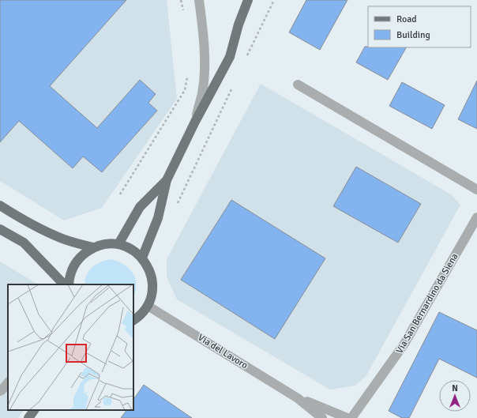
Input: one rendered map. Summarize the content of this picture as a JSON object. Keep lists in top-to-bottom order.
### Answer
{
  "streets": {
    "street": ["Via San Bernardino da Siena", "Via del Lavoro"]
  },
  "legend": ["Road", "Building"],
  "north": "top"
}
